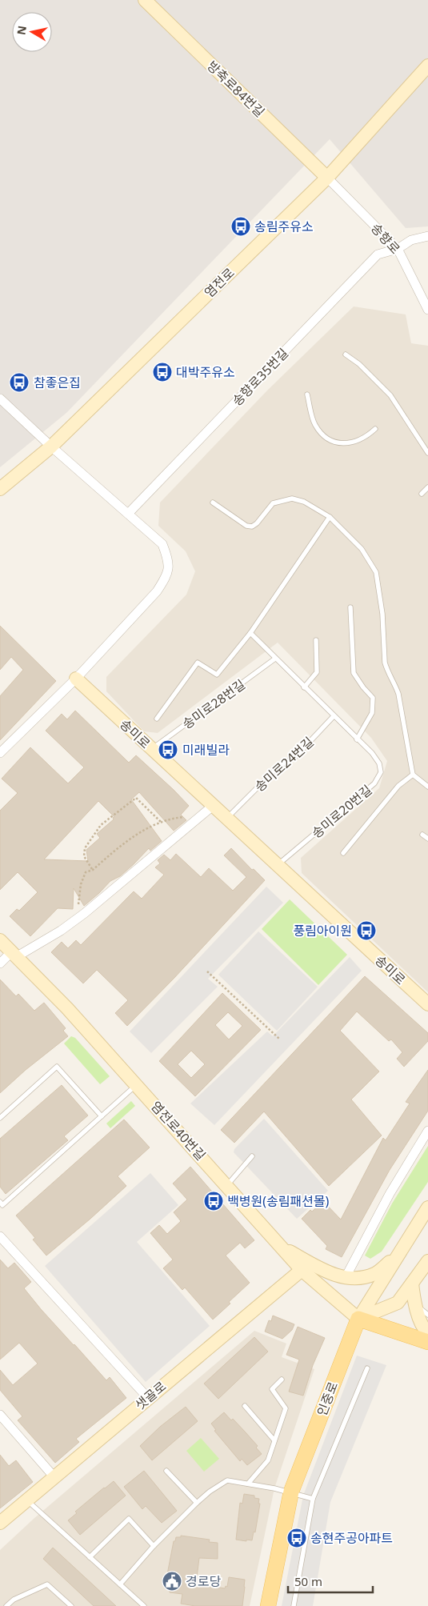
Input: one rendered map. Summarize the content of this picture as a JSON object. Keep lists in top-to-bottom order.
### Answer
{
  "streets": {
    "main road": ["인중로"],
    "street": [
      "방축로84번길",
      "송향로",
      "염전로",
      "송향로35번길",
      "송미로",
      "염전로40번길",
      "샛골로"
    ],
    "lane": ["송미로28번길", "송미로24번길", "송미로20번길"]
  },
  "crossings": [
    ["방축로84번길", "송향로"],
    ["방축로84번길", "염전로"],
    ["송향로", "염전로"],
    ["송향로", "송향로35번길"],
    ["송미로28번길", "송미로"],
    ["송미로", "송미로24번길"],
    ["송미로", "송미로20번길"],
    ["송미로24번길", "송미로20번길"],
    ["염전로40번길", "샛골로"],
    ["염전로40번길", "인중로"]
  ],
  "places": {
    "bus stop": [
      "송림주유소",
      "대박주유소",
      "참좋은집",
      "미래빌라",
      "풍림아이원",
      "백병원(송림패션몰)",
      "송현주공아파트"
    ],
    "public building": ["경로당"]
  },
  "scale_bar": "50 m",
  "north": "left"
}
